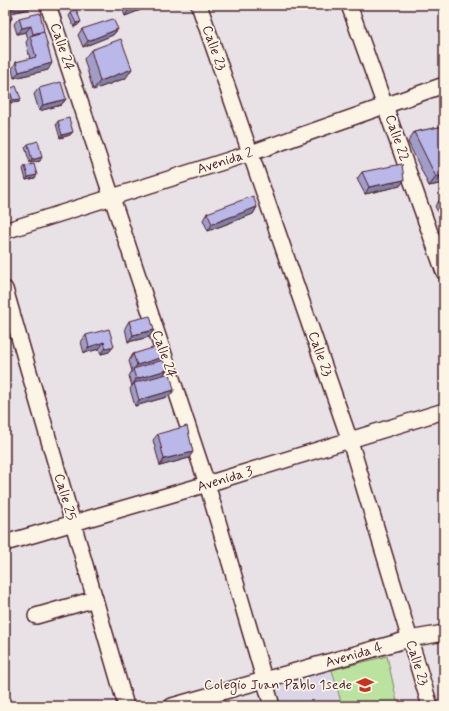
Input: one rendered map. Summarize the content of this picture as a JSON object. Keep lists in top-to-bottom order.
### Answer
{
  "streets": {
    "street": [
      "Calle 24",
      "Calle 23",
      "Calle 22",
      "Avenida 2",
      "Avenida 3",
      "Calle 25",
      "Avenida 4"
    ]
  },
  "crossings": [
    ["Calle 24", "Avenida 2"],
    ["Calle 24", "Avenida 3"],
    ["Calle 24", "Avenida 4"],
    ["Calle 23", "Avenida 2"],
    ["Calle 23", "Avenida 3"],
    ["Calle 23", "Avenida 4"],
    ["Calle 22", "Avenida 2"],
    ["Avenida 3", "Calle 25"]
  ],
  "places": {
    "school or university": ["Colegio Juan Pablo 1sede"]
  }
}
